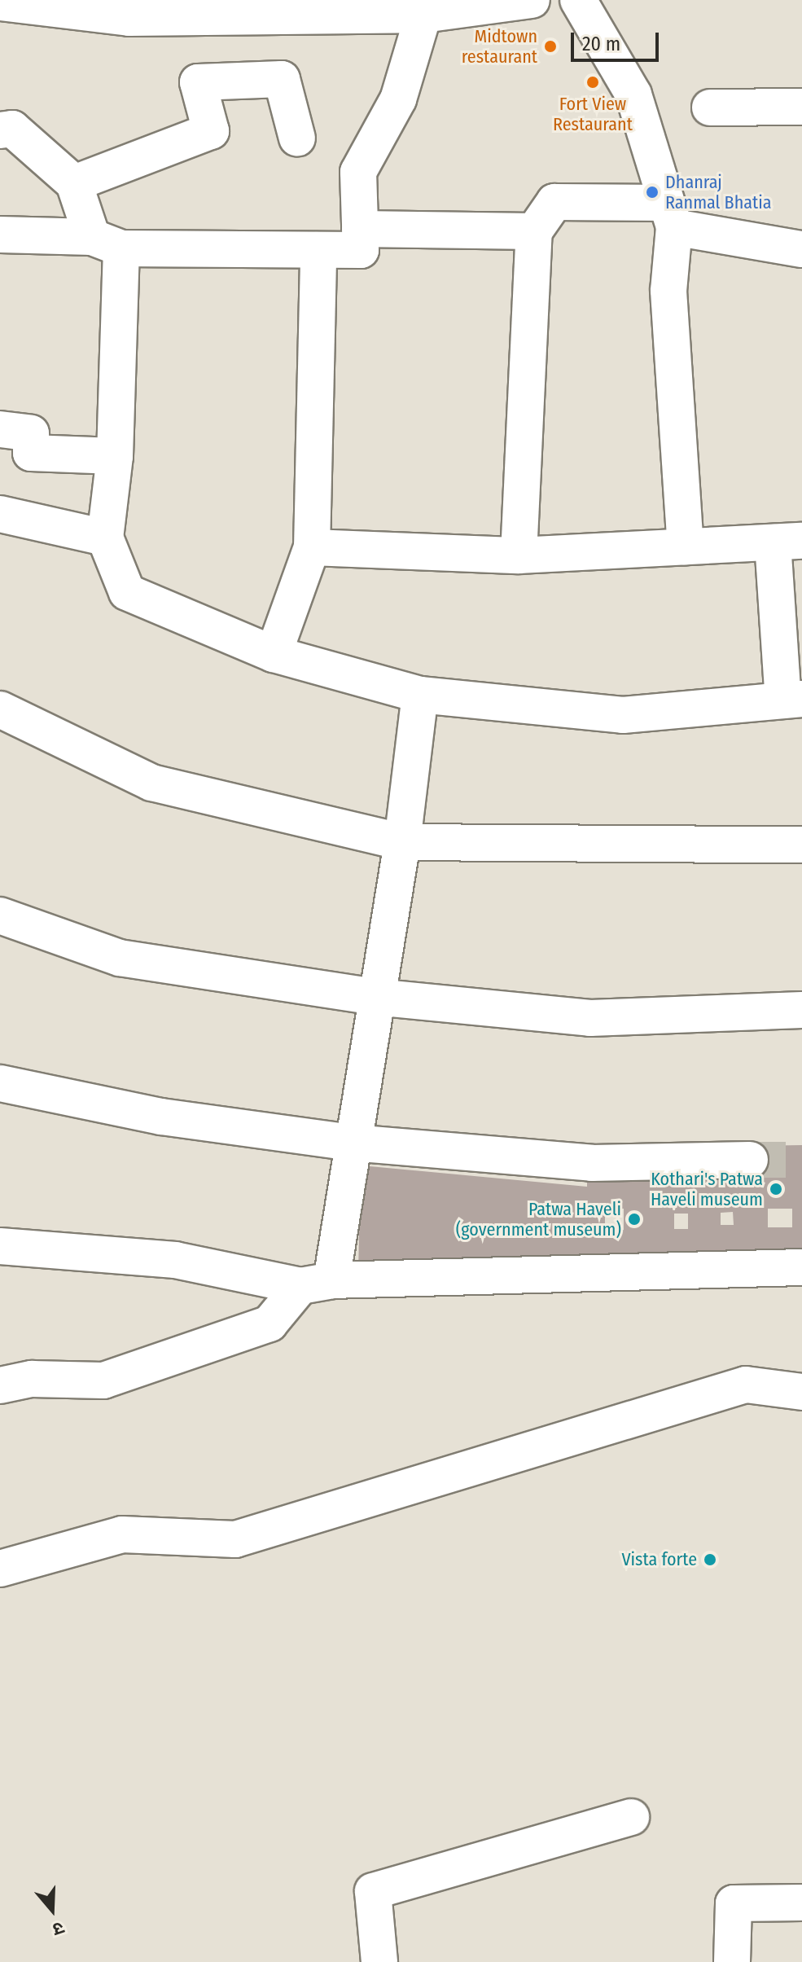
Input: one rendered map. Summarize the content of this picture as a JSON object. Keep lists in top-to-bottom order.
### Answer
{
  "places": [
    "Midtown restaurant",
    "Fort View Restaurant",
    "Dhanraj Ranmal Bhatia",
    "Kothari's Patwa Haveli museum",
    "Patwa Haveli (government museum)",
    "Vista forte"
  ],
  "scale_bar": "20 m",
  "north": "bottom"
}
